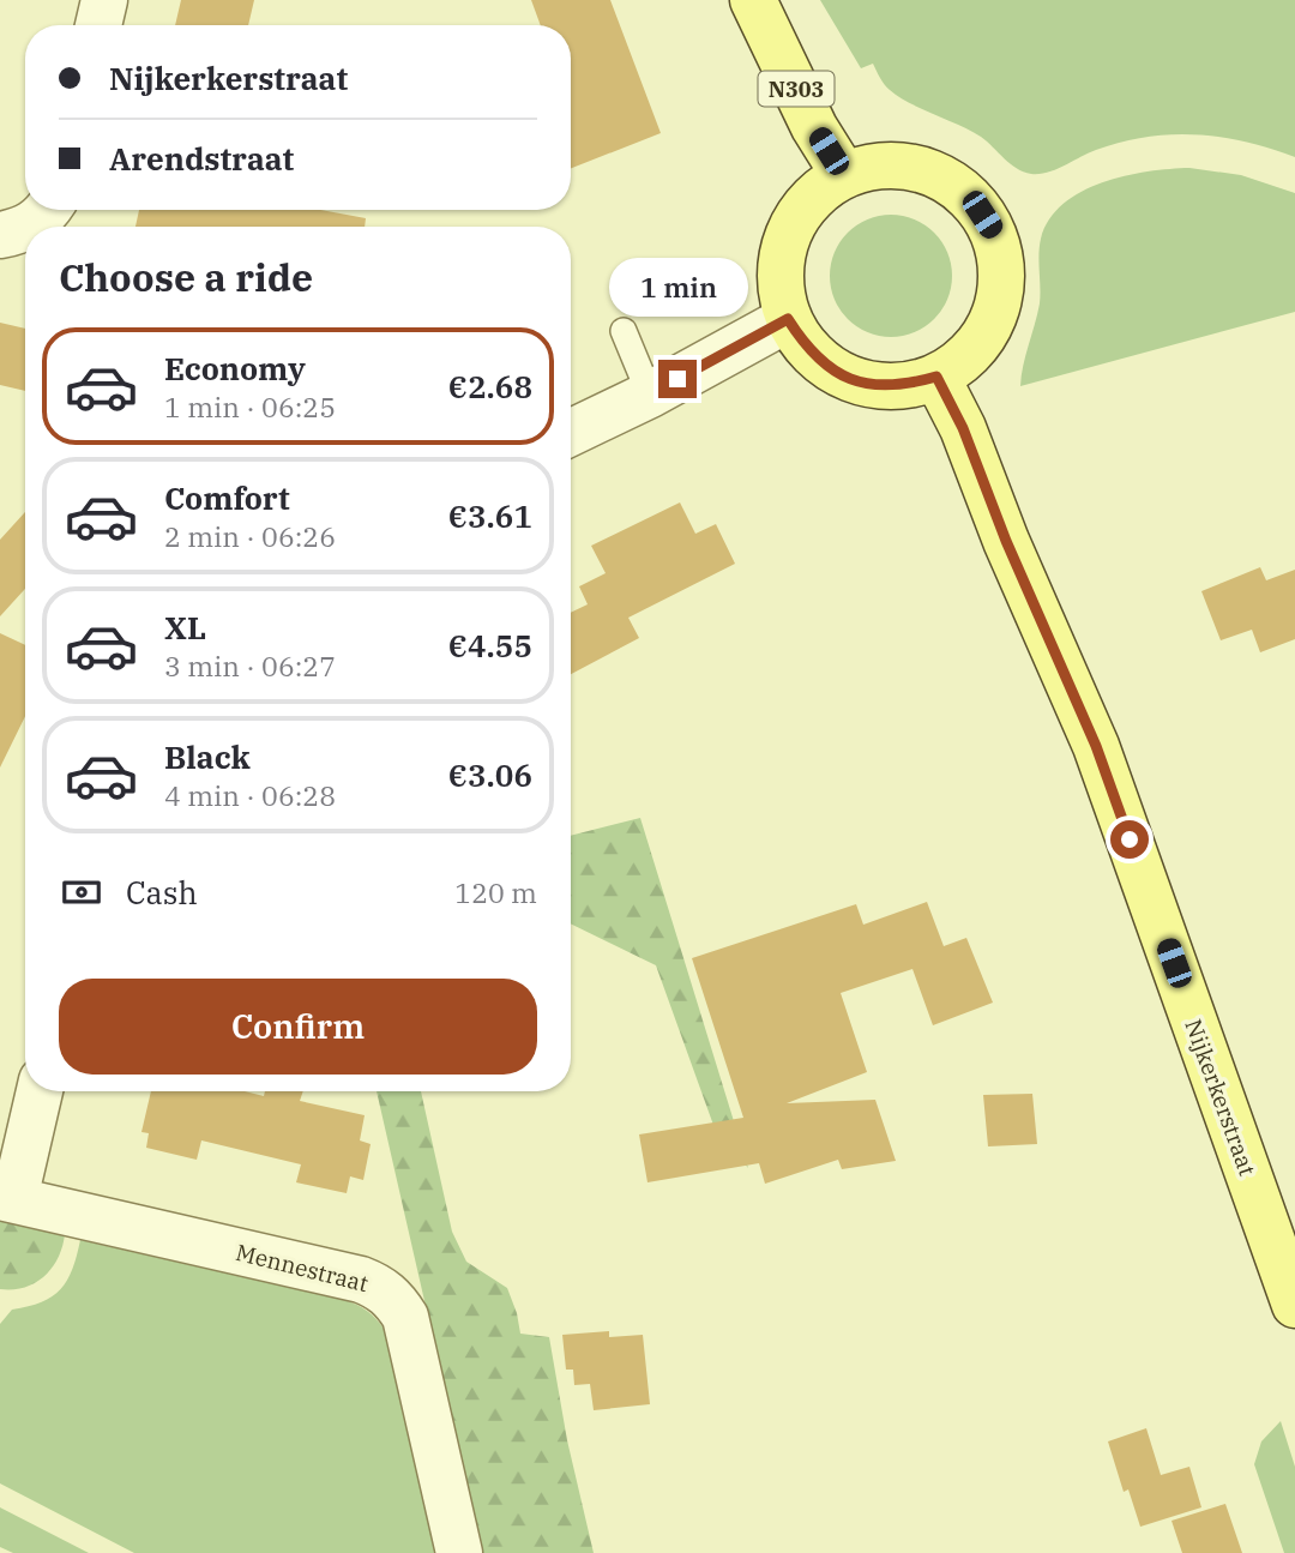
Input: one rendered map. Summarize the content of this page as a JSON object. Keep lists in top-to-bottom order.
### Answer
{
  "streets": {
    "main road": ["N303", "Nijkerkerstraat"],
    "street": ["Mennestraat"]
  },
  "crossings": [
    ["N303", "Nijkerkerstraat"]
  ],
  "page": {
    "banner": ["Nijkerkerstraat", "Arendstraat"],
    "heading": "Choose a ride",
    "bubble": "1 min",
    "list": [
      {
        "name": "Economy",
        "note": "1 min · 06:25",
        "value": "€2.68"
      },
      {
        "name": "Comfort",
        "note": "2 min · 06:26",
        "value": "€3.61"
      },
      {
        "name": "XL",
        "note": "3 min · 06:27",
        "value": "€4.55"
      },
      {
        "name": "Black",
        "note": "4 min · 06:28",
        "value": "€3.06"
      }
    ],
    "pay": ["Cash", "120 m"],
    "buttons": "Confirm"
  }
}
